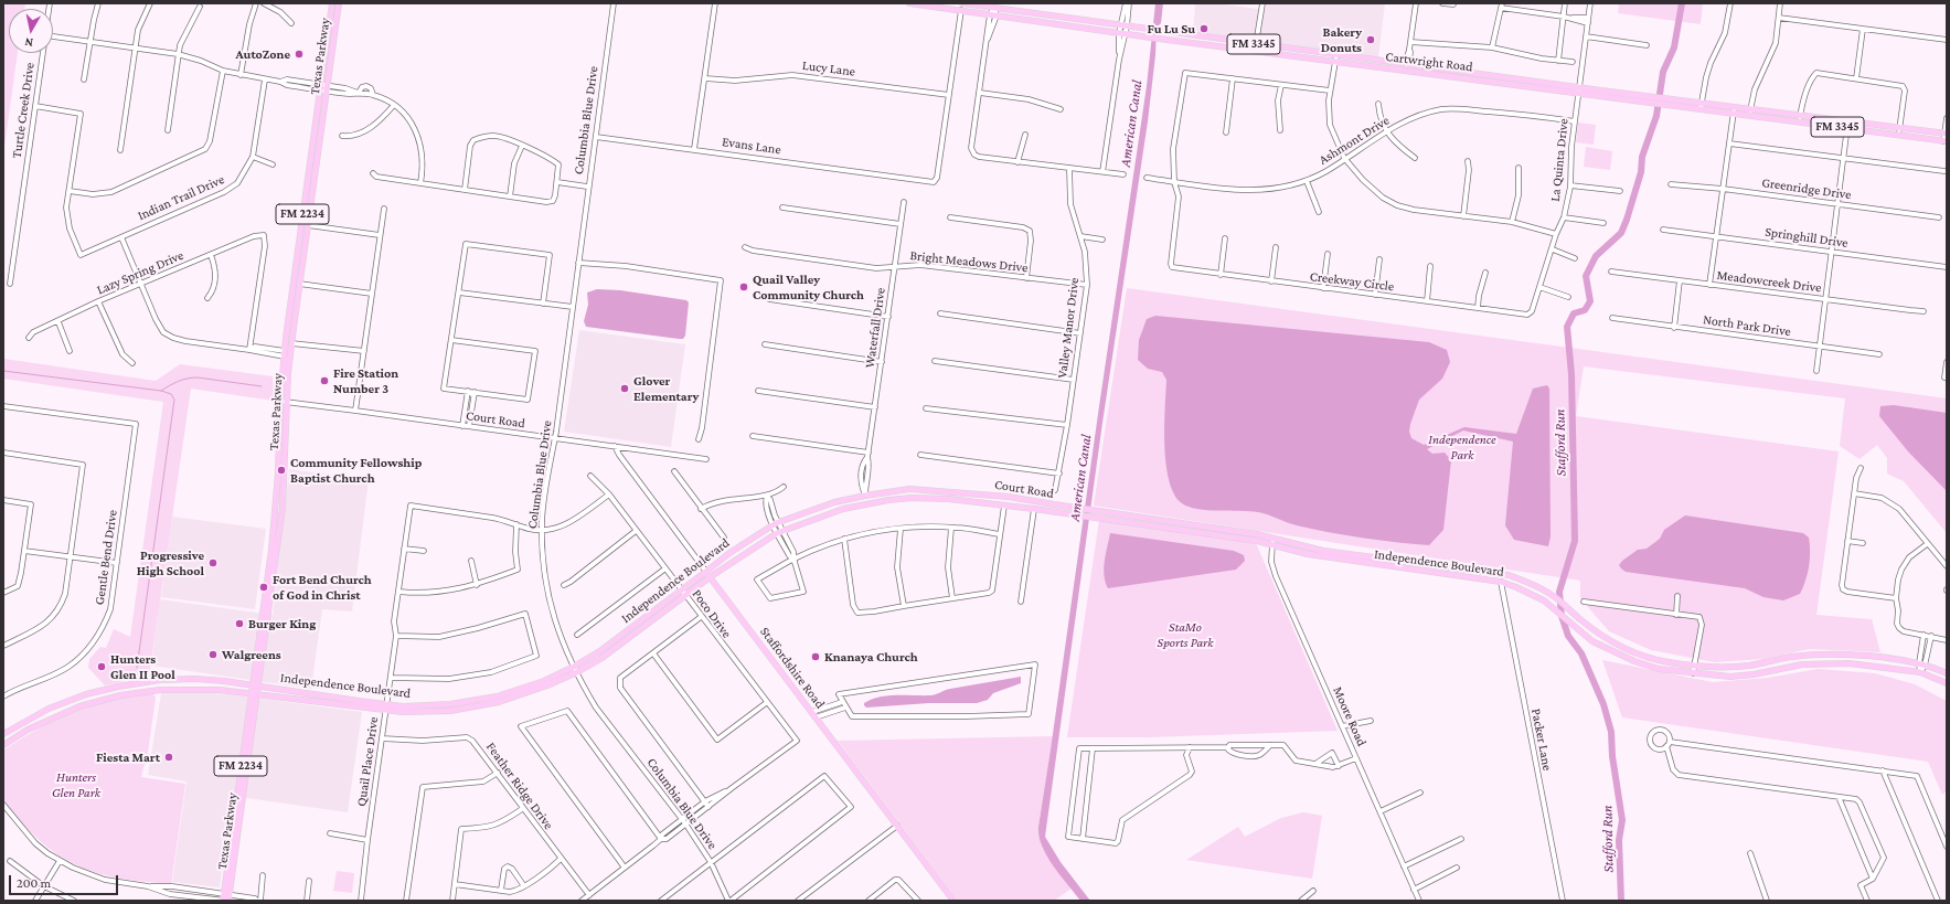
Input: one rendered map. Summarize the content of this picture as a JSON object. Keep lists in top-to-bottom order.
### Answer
{
  "streets": {
    "main road": [
      "FM 3345",
      "Texas Parkway",
      "Cartwright Road",
      "FM 2234",
      "Court Road",
      "Independence Boulevard",
      "Staffordshire Road"
    ],
    "street": [
      "Lucy Lane",
      "Turtle Creek Drive",
      "Columbia Blue Drive",
      "Ashmont Drive",
      "Evans Lane",
      "La Quinta Drive",
      "Greenridge Drive",
      "Indian Trail Drive",
      "Springhill Drive",
      "Bright Meadows Drive",
      "Lazy Spring Drive",
      "Creekway Circle",
      "Meadowcreek Drive",
      "North Park Drive",
      "Waterfall Drive",
      "Valley Manor Drive",
      "Gentle Bend Drive",
      "Poco Drive",
      "Moore Road",
      "Packer Lane",
      "Quail Place Drive",
      "Feather Ridge Drive"
    ]
  },
  "crossings": [
    ["Texas Parkway", "Court Road"],
    ["Texas Parkway", "Independence Boulevard"],
    ["Cartwright Road", "La Quinta Drive"],
    ["Lucy Lane", "Evans Lane"],
    ["Columbia Blue Drive", "Evans Lane"],
    ["Columbia Blue Drive", "Court Road"],
    ["Columbia Blue Drive", "Independence Boulevard"],
    ["Ashmont Drive", "La Quinta Drive"],
    ["Ashmont Drive", "Creekway Circle"],
    ["La Quinta Drive", "Creekway Circle"],
    ["Bright Meadows Drive", "Waterfall Drive"],
    ["Bright Meadows Drive", "Valley Manor Drive"],
    ["Waterfall Drive", "Court Road"],
    ["Court Road", "Independence Boulevard"],
    ["Court Road", "Staffordshire Road"],
    ["Court Road", "Moore Road"],
    ["Independence Boulevard", "Poco Drive"],
    ["Independence Boulevard", "Staffordshire Road"],
    ["Independence Boulevard", "Moore Road"],
    ["Independence Boulevard", "Packer Lane"],
    ["Independence Boulevard", "Quail Place Drive"],
    ["Quail Place Drive", "Feather Ridge Drive"]
  ],
  "water": ["American Canal", "Stafford Run"],
  "parks": ["Independence Park", "StaMo Sports Park", "Hunters Glen Park"],
  "places": [
    "Fu Lu Su",
    "Bakery Donuts",
    "AutoZone",
    "Quail Valley Community Church",
    "Fire Station Number 3",
    "Glover Elementary",
    "Community Fellowship Baptist Church",
    "Progressive High School",
    "Fort Bend Church of God in Christ",
    "Burger King",
    "Walgreens",
    "Knanaya Church",
    "Hunters Glen II Pool",
    "Fiesta Mart"
  ],
  "scale_bar": "200 m",
  "north": "bottom"
}
